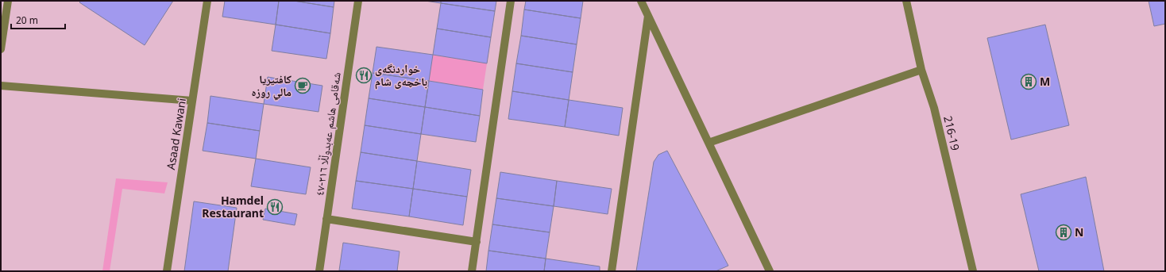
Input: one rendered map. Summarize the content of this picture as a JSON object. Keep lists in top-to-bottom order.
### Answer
{
  "streets": {
    "street": ["216-19", "Asaad Kawani", "شەقامی هاشم عەبدوڵڵا ٢١٦-٤٧"]
  },
  "places": {
    "restaurant": ["خواردنگەی باخچەی شام", "Hamdel Restaurant"],
    "building": ["M", "N"],
    "cafe": ["كافتيريا مالي روزه"]
  },
  "scale_bar": "20 m"
}
